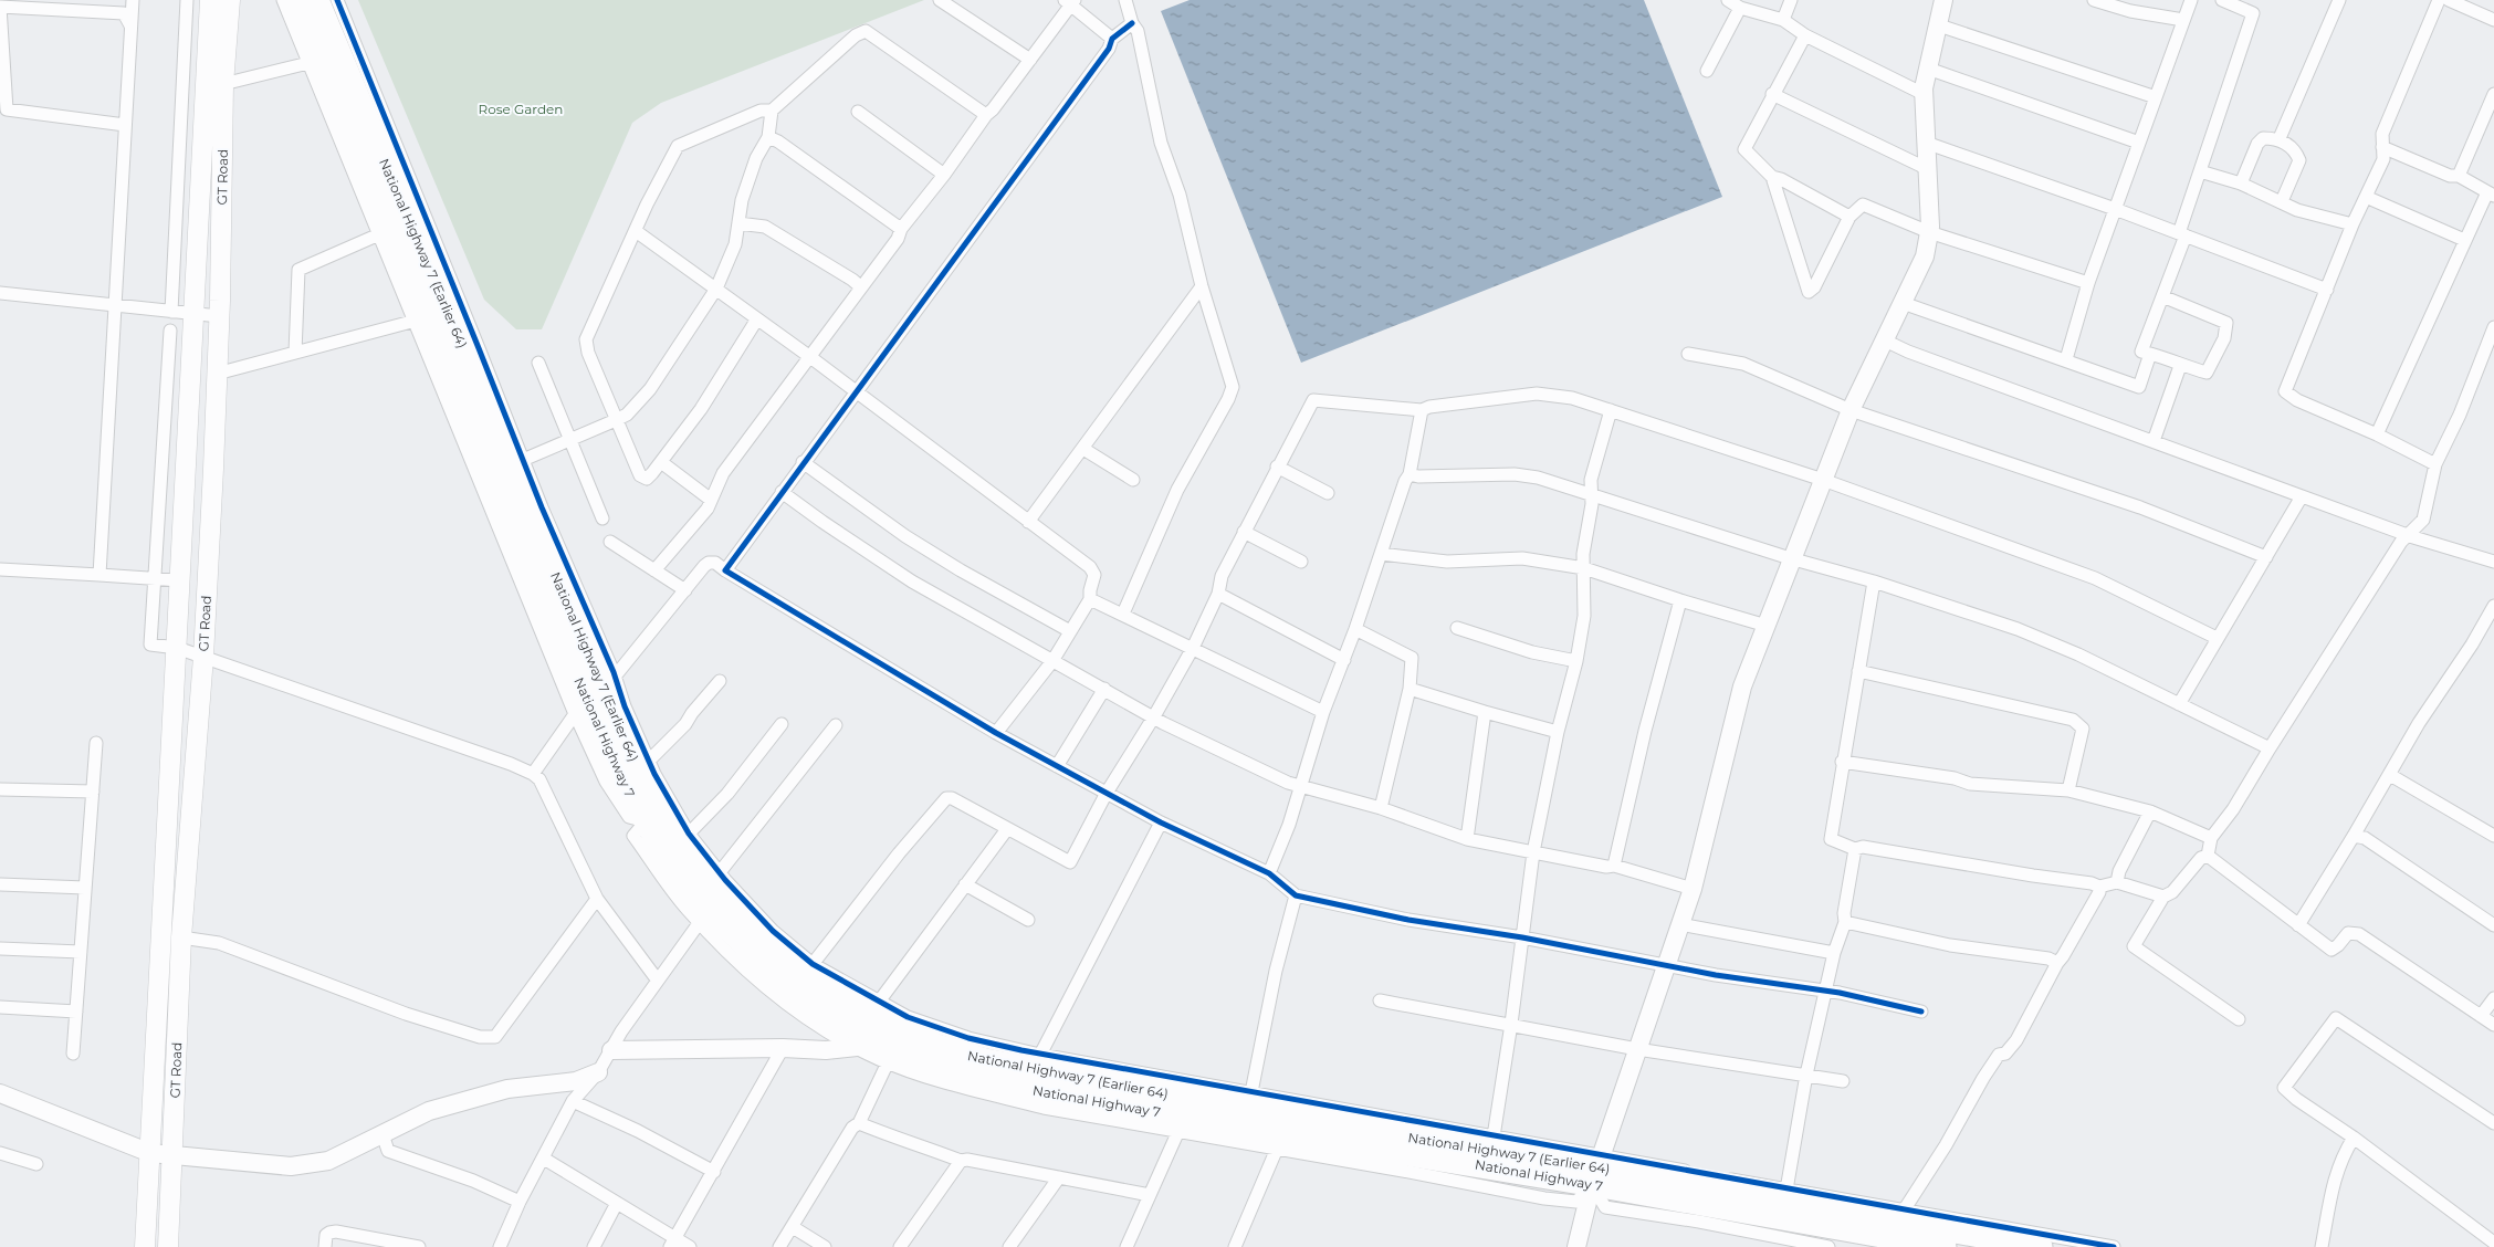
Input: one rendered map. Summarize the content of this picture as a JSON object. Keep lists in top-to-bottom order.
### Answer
{
  "streets": {
    "highway": ["National Highway 7 (Earlier 64)", "National Highway 7"],
    "main road": ["GT Road"]
  },
  "crossings": [
    ["National Highway 7 (Earlier 64)", "National Highway 7"]
  ],
  "parks": ["Rose Garden"]
}
